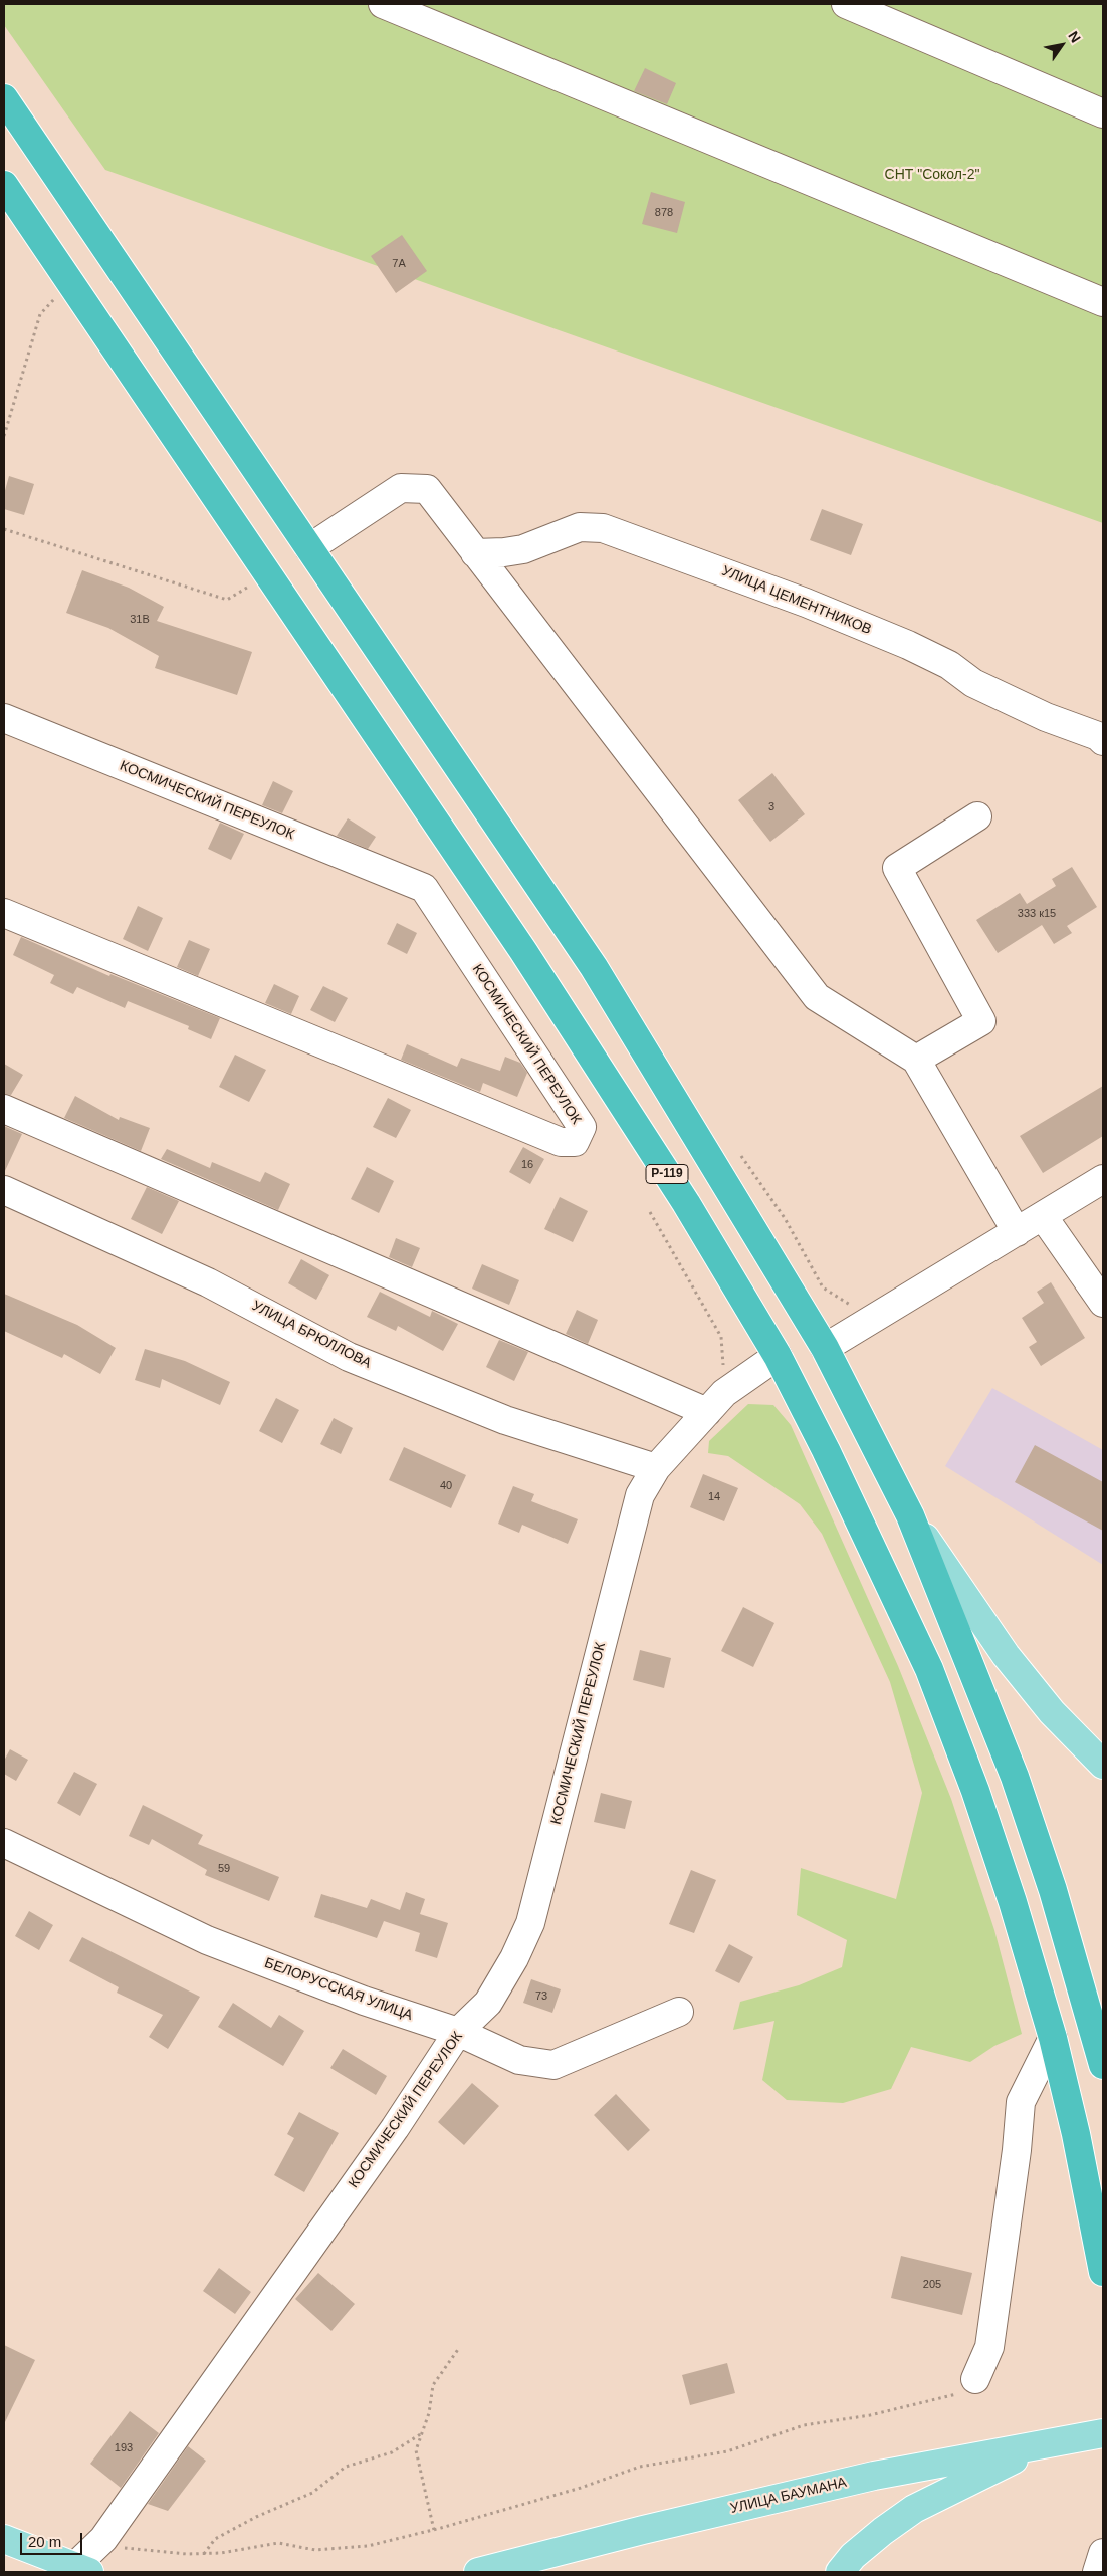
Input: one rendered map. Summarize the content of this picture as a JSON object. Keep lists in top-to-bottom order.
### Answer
{
  "streets": {
    "highway": ["Р-119"],
    "main road": ["УЛИЦА БАУМАНА"],
    "street": [
      "УЛИЦА ЦЕМЕНТНИКОВ",
      "КОСМИЧЕСКИЙ ПЕРЕУЛОК",
      "УЛИЦА БРЮЛЛОВА",
      "БЕЛОРУССКАЯ УЛИЦА"
    ]
  },
  "crossings": [
    ["КОСМИЧЕСКИЙ ПЕРЕУЛОК", "Р-119"],
    ["КОСМИЧЕСКИЙ ПЕРЕУЛОК", "УЛИЦА БРЮЛЛОВА"],
    ["КОСМИЧЕСКИЙ ПЕРЕУЛОК", "БЕЛОРУССКАЯ УЛИЦА"]
  ],
  "parks": ["СНТ \"Сокол-2\""],
  "house_numbers": [
    "878",
    "7А",
    "31В",
    "3",
    "333 к15",
    "16",
    "40",
    "14",
    "59",
    "73",
    "205",
    "193"
  ],
  "scale_bar": "20 m",
  "north": "top right"
}
